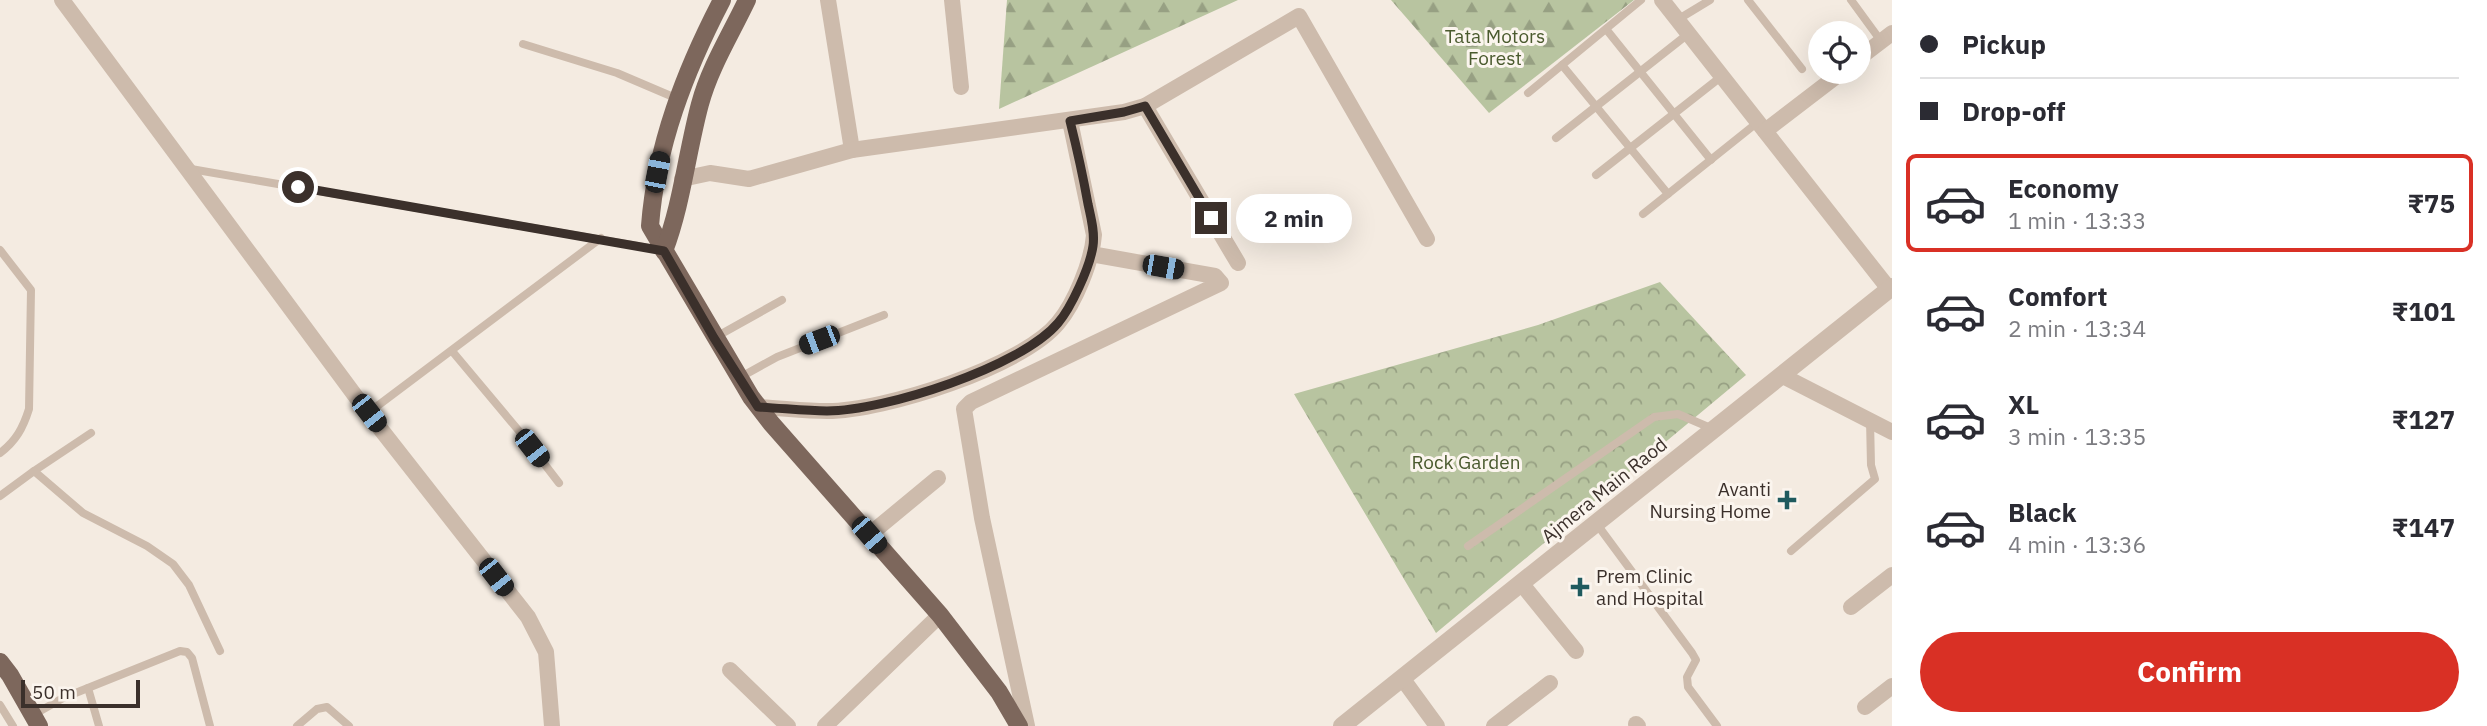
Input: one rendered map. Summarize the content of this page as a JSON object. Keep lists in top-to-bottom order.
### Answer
{
  "streets": {
    "street": ["Ajmera Main Raod"]
  },
  "parks": ["Tata Motors Forest", "Rock Garden"],
  "places": {
    "health": ["Avanti Nursing Home", "Prem Clinic and Hospital"]
  },
  "scale_bar": "50 m",
  "page": {
    "banner": ["Pickup", "Drop-off"],
    "list": [
      {
        "name": "Economy",
        "note": "1 min · 13:33",
        "value": "₹75"
      },
      {
        "name": "Comfort",
        "note": "2 min · 13:34",
        "value": "₹101"
      },
      {
        "name": "XL",
        "note": "3 min · 13:35",
        "value": "₹127"
      },
      {
        "name": "Black",
        "note": "4 min · 13:36",
        "value": "₹147"
      }
    ],
    "bubble": "2 min",
    "buttons": "Confirm",
    "scale": "50 m"
  }
}
